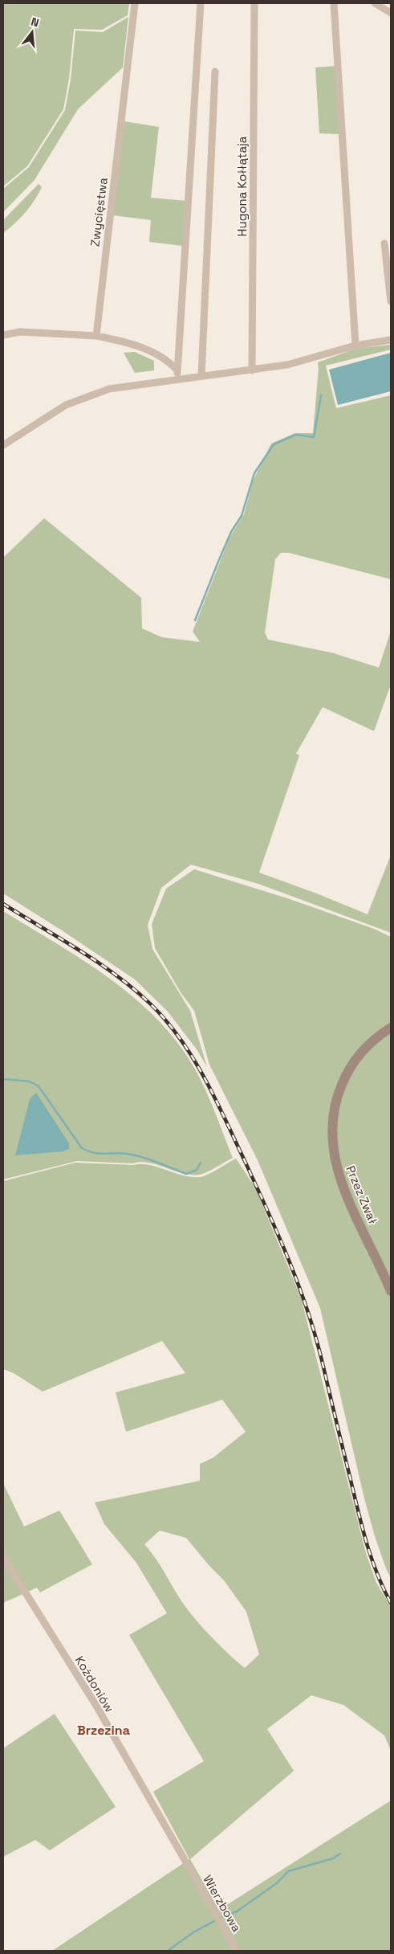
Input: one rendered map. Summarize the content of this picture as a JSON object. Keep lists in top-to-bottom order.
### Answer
{
  "streets": {
    "street": [
      "Hugona Kołłątaja",
      "Zwycięstwa",
      "Przez Zwał",
      "Kożdoniów",
      "Wierzbowa"
    ]
  },
  "crossings": [
    ["Kożdoniów", "Wierzbowa"]
  ],
  "districts": ["Brzezina"],
  "north": "top"
}
